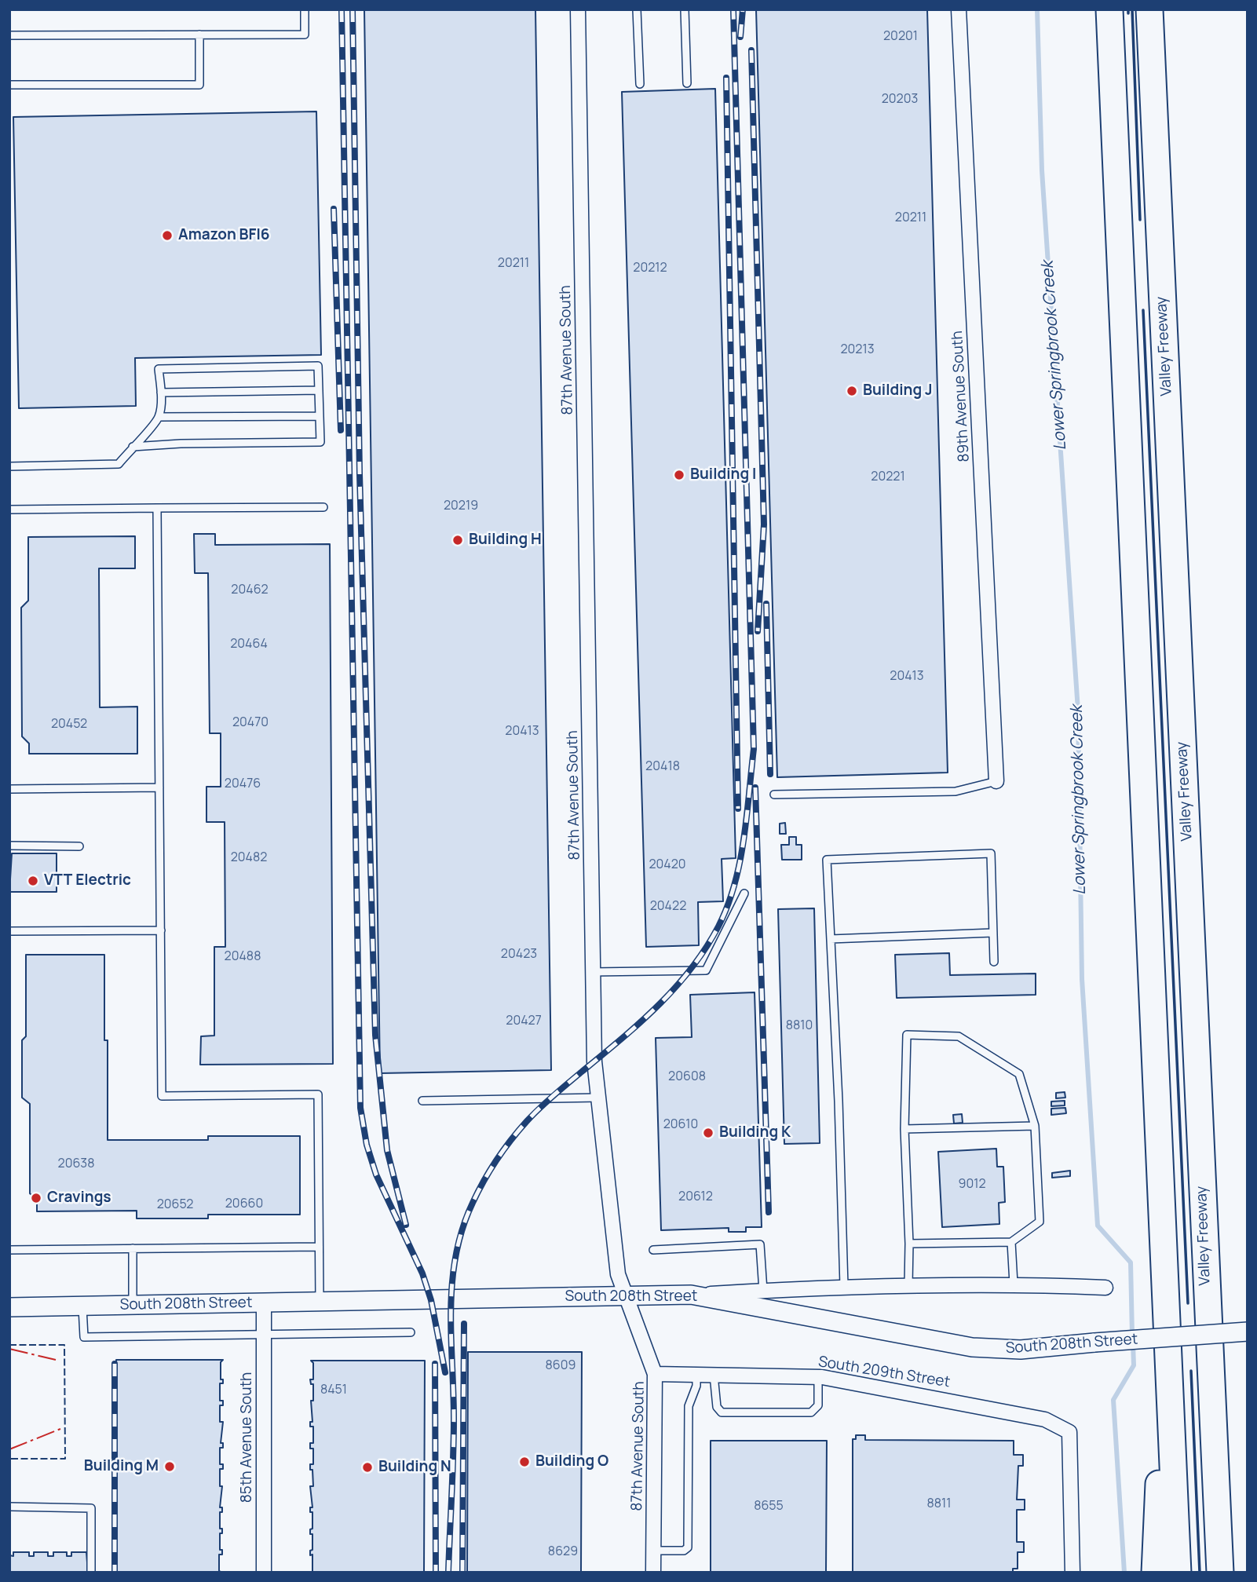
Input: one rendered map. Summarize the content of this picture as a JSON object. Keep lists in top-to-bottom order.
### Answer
{
  "streets": {
    "highway": ["Valley Freeway"],
    "street": [
      "87th Avenue South",
      "89th Avenue South",
      "South 208th Street",
      "South 209th Street",
      "85th Avenue South"
    ]
  },
  "crossings": [
    ["87th Avenue South", "South 208th Street"],
    ["87th Avenue South", "South 209th Street"],
    ["South 208th Street", "85th Avenue South"]
  ],
  "water": ["Lower Springbrook Creek"],
  "places": [
    "Amazon BFI6",
    "Building J",
    "Building I",
    "Building H",
    "VTT Electric",
    "Building K",
    "Cravings",
    "Building O",
    "Building M",
    "Building N"
  ],
  "house_numbers": [
    "20201",
    "20203",
    "20211",
    "20211",
    "20212",
    "20213",
    "20221",
    "20219",
    "20462",
    "20464",
    "20413",
    "20470",
    "20452",
    "20413",
    "20418",
    "20476",
    "20482",
    "20420",
    "20422",
    "20423",
    "20488",
    "20427",
    "8810",
    "20608",
    "20610",
    "20638",
    "9012",
    "20612",
    "20660",
    "20652",
    "8609",
    "8451",
    "8811",
    "8655",
    "8629"
  ]
}
